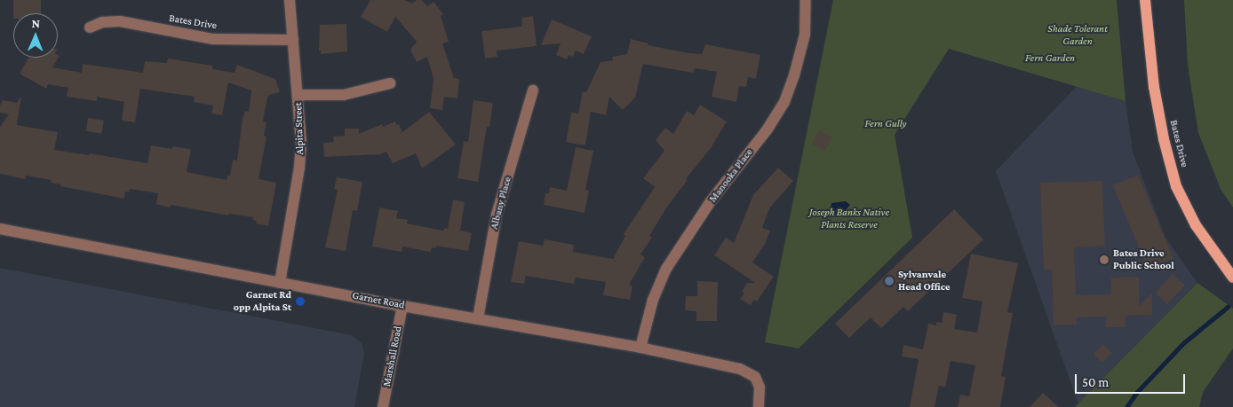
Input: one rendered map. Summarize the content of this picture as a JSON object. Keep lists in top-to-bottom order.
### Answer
{
  "streets": {
    "main road": ["Bates Drive"],
    "street": [
      "Alpita Street",
      "Manooka Place",
      "Albany Place",
      "Garnet Road",
      "Marshall Road"
    ]
  },
  "crossings": [
    ["Bates Drive", "Alpita Street"],
    ["Alpita Street", "Garnet Road"],
    ["Manooka Place", "Garnet Road"],
    ["Albany Place", "Garnet Road"],
    ["Garnet Road", "Marshall Road"]
  ],
  "parks": [
    "Shade Tolerant Garden",
    "Fern Garden",
    "Fern Gully",
    "Joseph Banks Native Plants Reserve"
  ],
  "places": ["Bates Drive Public School", "Sylvanvale Head Office", "Garnet Rd opp Alpita St"],
  "scale_bar": "50 m",
  "north": "top"
}
